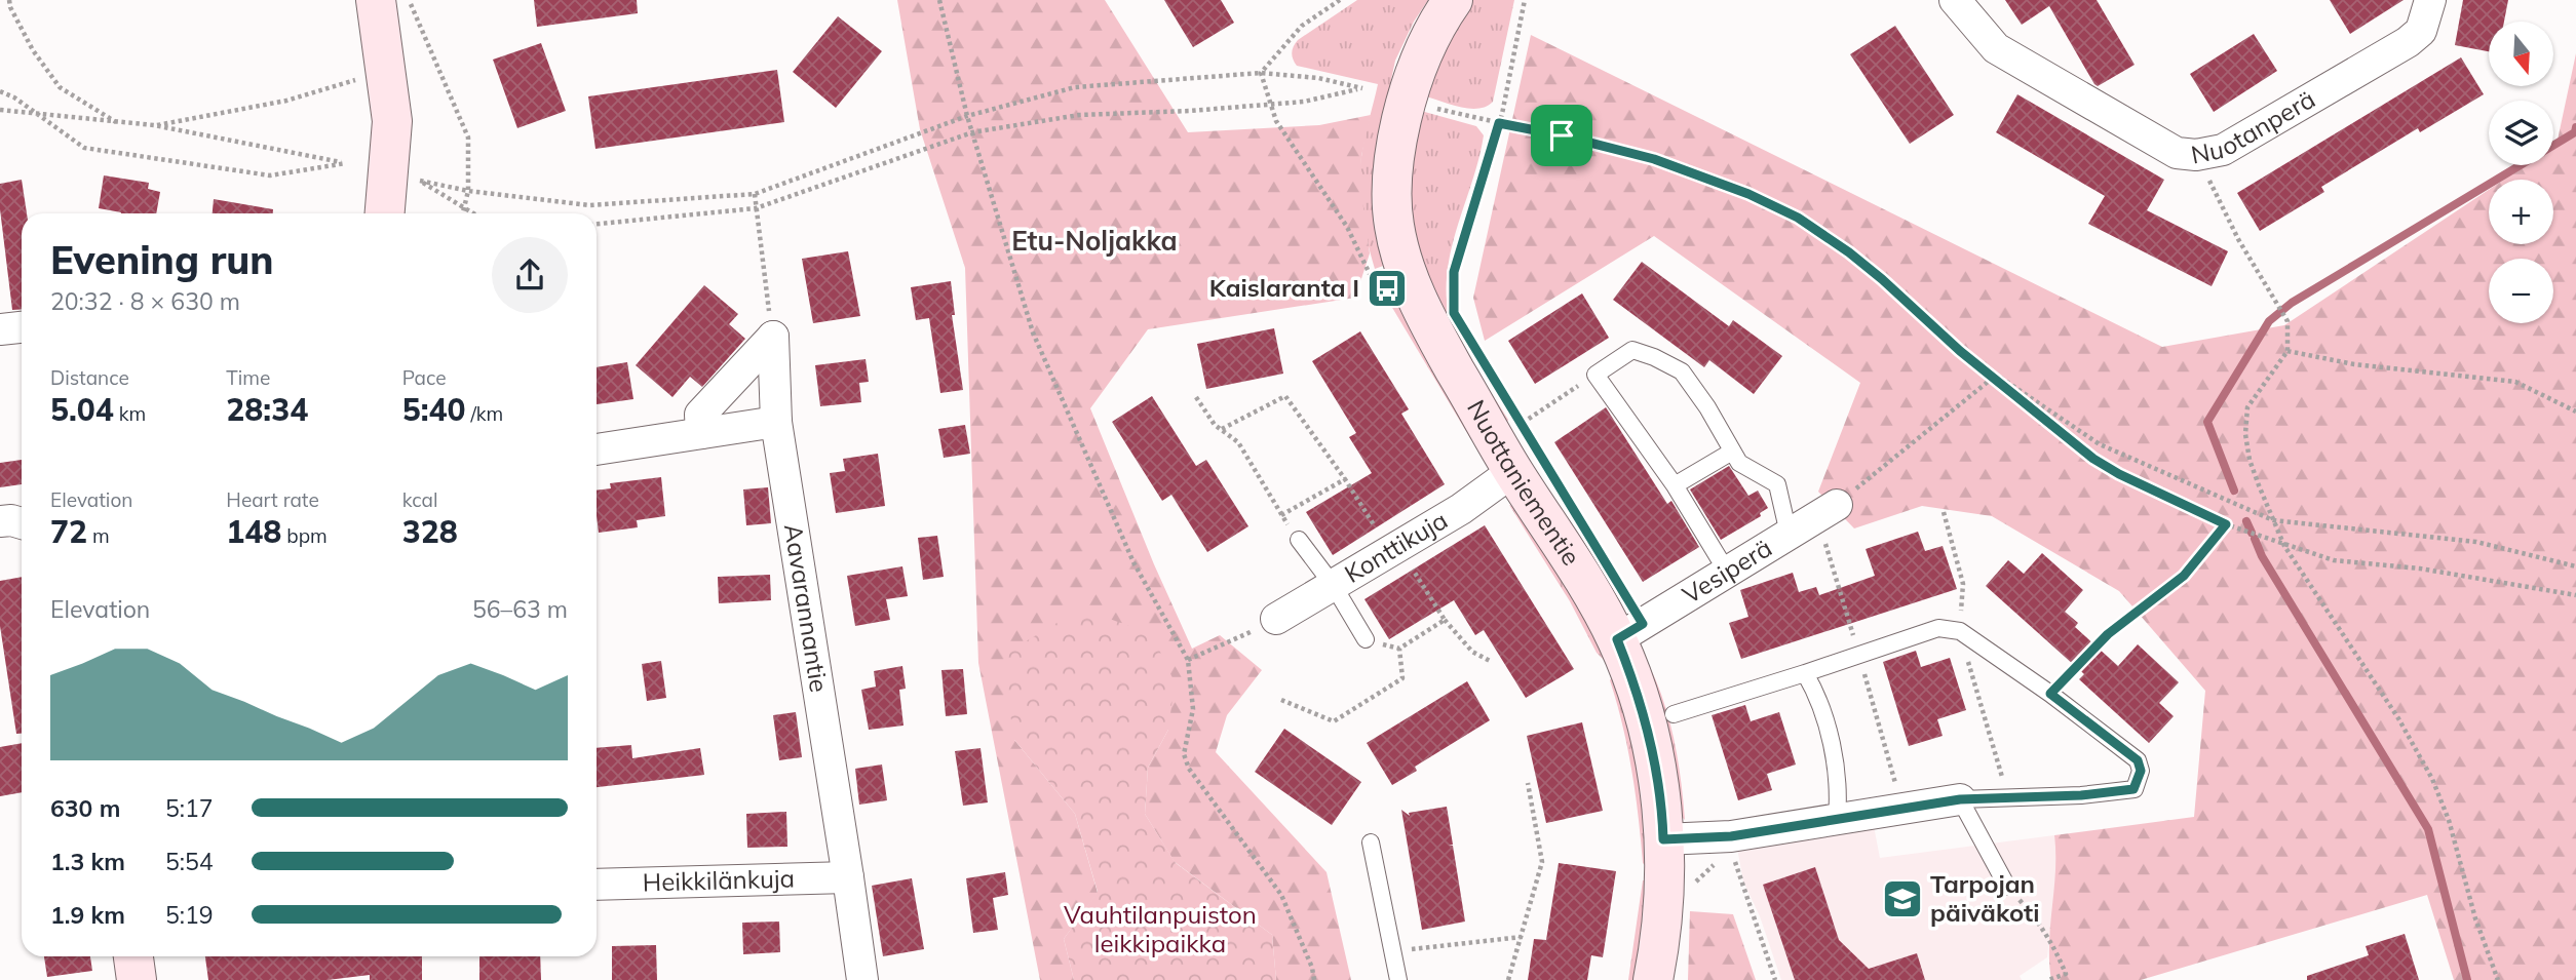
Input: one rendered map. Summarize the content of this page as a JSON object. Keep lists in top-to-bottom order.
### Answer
{
  "streets": {
    "street": [
      "Nuotanperä",
      "Nuottaniementie",
      "Konttikuja",
      "Vesiperä",
      "Aavarannantie",
      "Heikkilänkuja"
    ]
  },
  "crossings": [
    ["Nuottaniementie", "Konttikuja"],
    ["Nuottaniementie", "Vesiperä"],
    ["Aavarannantie", "Heikkilänkuja"]
  ],
  "districts": ["Etu-Noljakka"],
  "parks": ["Vauhtilanpuiston leikkipaikka"],
  "places": {
    "bus stop": ["Kaislaranta I"],
    "school or university": ["Tarpojan päiväkoti"]
  },
  "north": "bottom",
  "page": {
    "map_buttons": ["+", "−"],
    "heading": ["Evening run", "20:32 · 8 × 630 m"],
    "stats": [
      ["Distance", "5.04 km"],
      ["Time", "28:34"],
      ["Pace", "5:40 /km"],
      ["Elevation", "72 m"],
      ["Heart rate", "148 bpm"],
      ["kcal", "328"]
    ],
    "chart": ["Elevation", "56–63 m"],
    "list": [
      {
        "name": "630 m",
        "note": "5:17"
      },
      {
        "name": "1.3 km",
        "note": "5:54"
      },
      {
        "name": "1.9 km",
        "note": "5:19"
      }
    ]
  }
}
